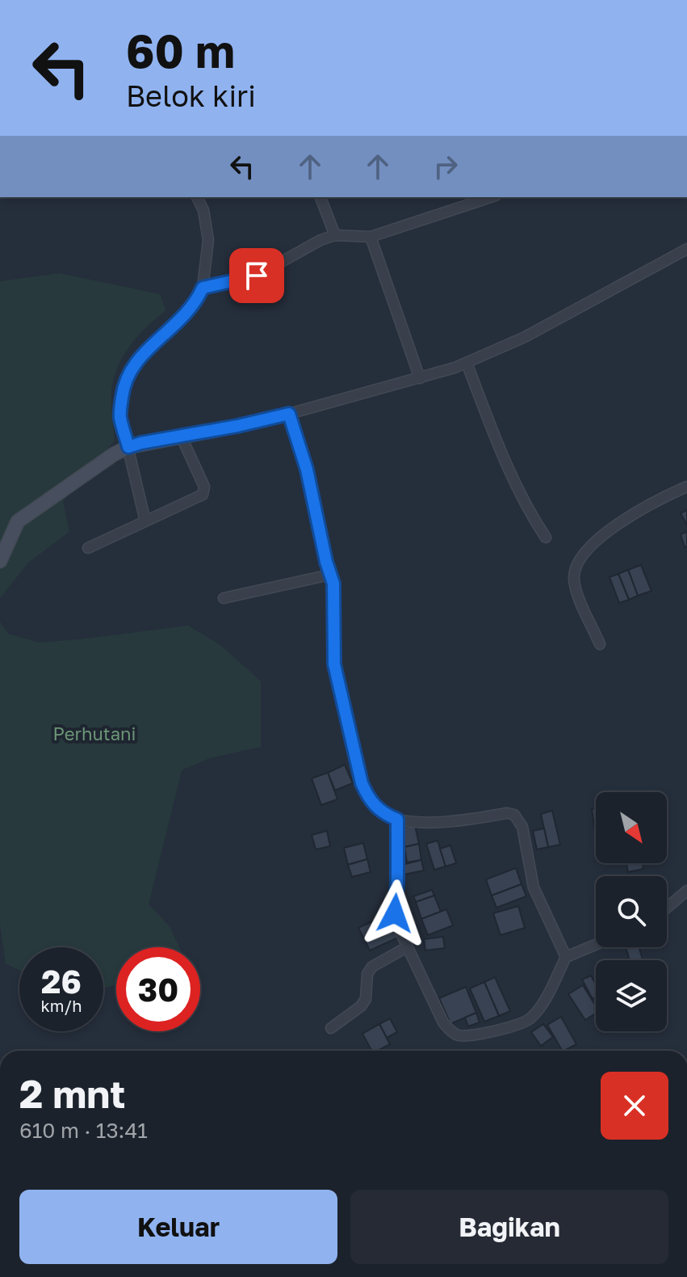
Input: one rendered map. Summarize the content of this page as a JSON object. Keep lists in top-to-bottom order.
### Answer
{
  "parks": ["Perhutani"],
  "north": "bottom right",
  "page": {
    "turn": ["60 m", "Belok kiri"],
    "speed": "26 km/h",
    "limit": "30",
    "heading": ["2 mnt", "610 m · 13:41"],
    "buttons": ["Keluar", "Bagikan"]
  }
}
